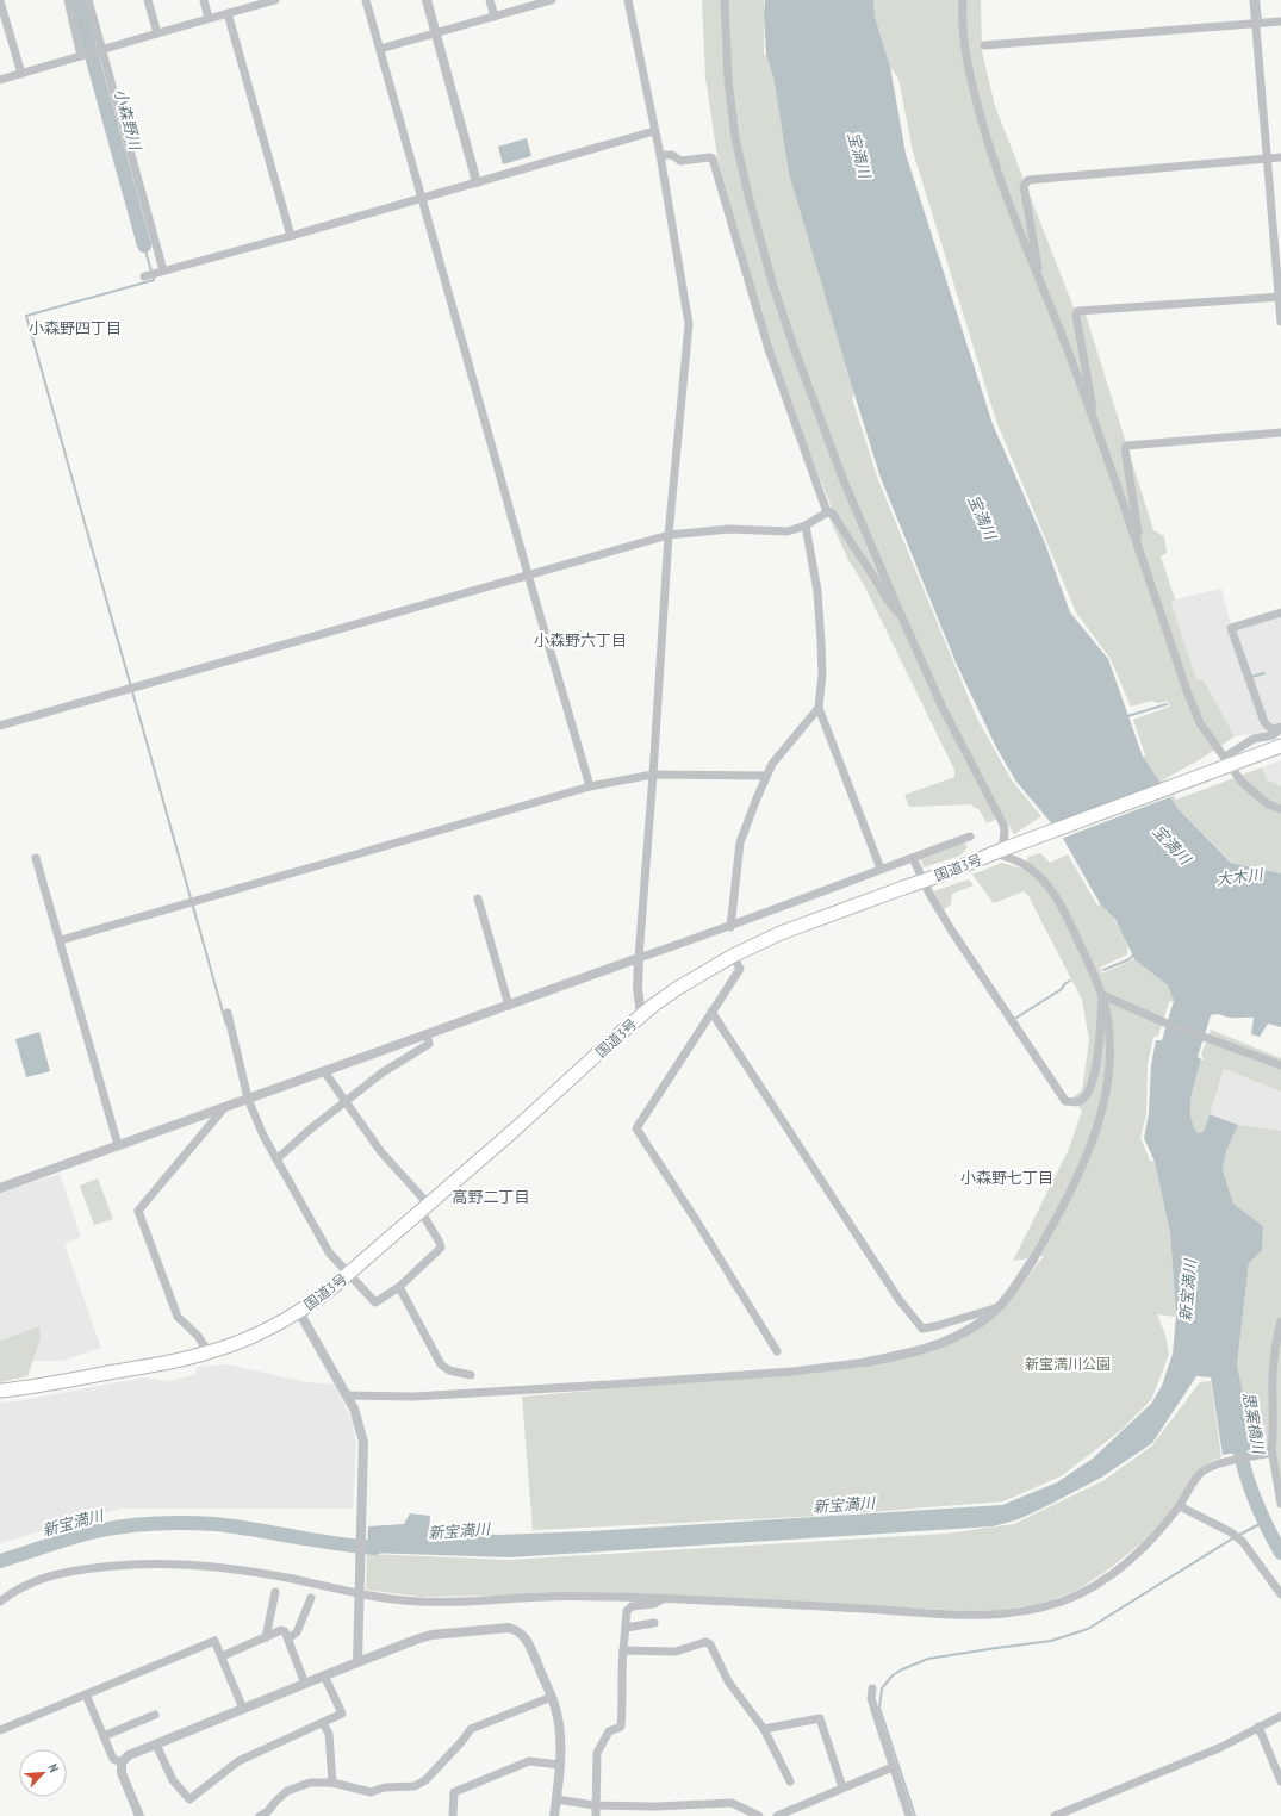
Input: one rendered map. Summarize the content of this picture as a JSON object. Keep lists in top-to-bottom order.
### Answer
{
  "streets": {
    "highway": ["国道3号"]
  },
  "districts": [
    "小森野四丁目",
    "小森野六丁目",
    "小森野七丁目",
    "高野二丁目"
  ],
  "water": [
    "小森野川",
    "宝満川",
    "大木川",
    "新宝満川",
    "思案橋川"
  ],
  "parks": ["新宝満川公園"],
  "north": "top right"
}
